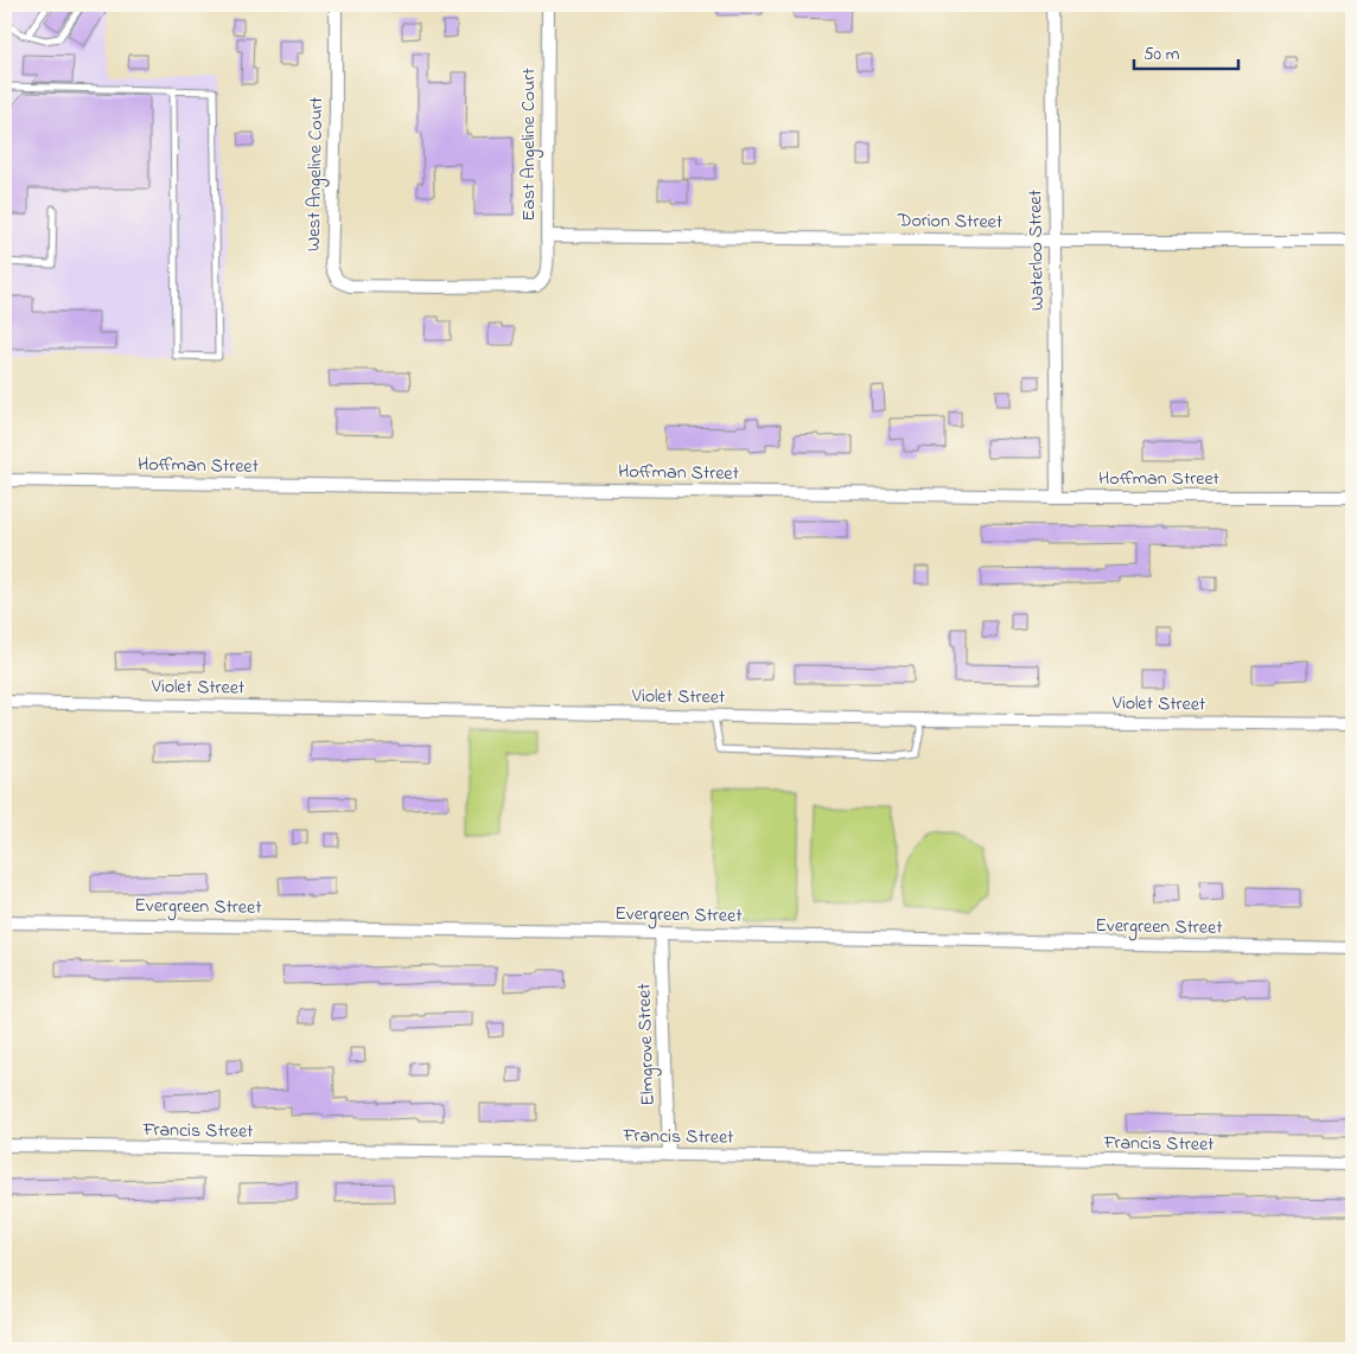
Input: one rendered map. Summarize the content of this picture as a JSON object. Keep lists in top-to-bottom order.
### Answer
{
  "streets": {
    "street": [
      "East Angeline Court",
      "West Angeline Court",
      "Dorion Street",
      "Waterloo Street",
      "Hoffman Street",
      "Violet Street",
      "Evergreen Street",
      "Elmgrove Street",
      "Francis Street"
    ]
  },
  "crossings": [
    ["East Angeline Court", "West Angeline Court"],
    ["East Angeline Court", "Dorion Street"],
    ["Dorion Street", "Waterloo Street"],
    ["Waterloo Street", "Hoffman Street"],
    ["Evergreen Street", "Elmgrove Street"],
    ["Elmgrove Street", "Francis Street"]
  ],
  "scale_bar": "50 m"
}
